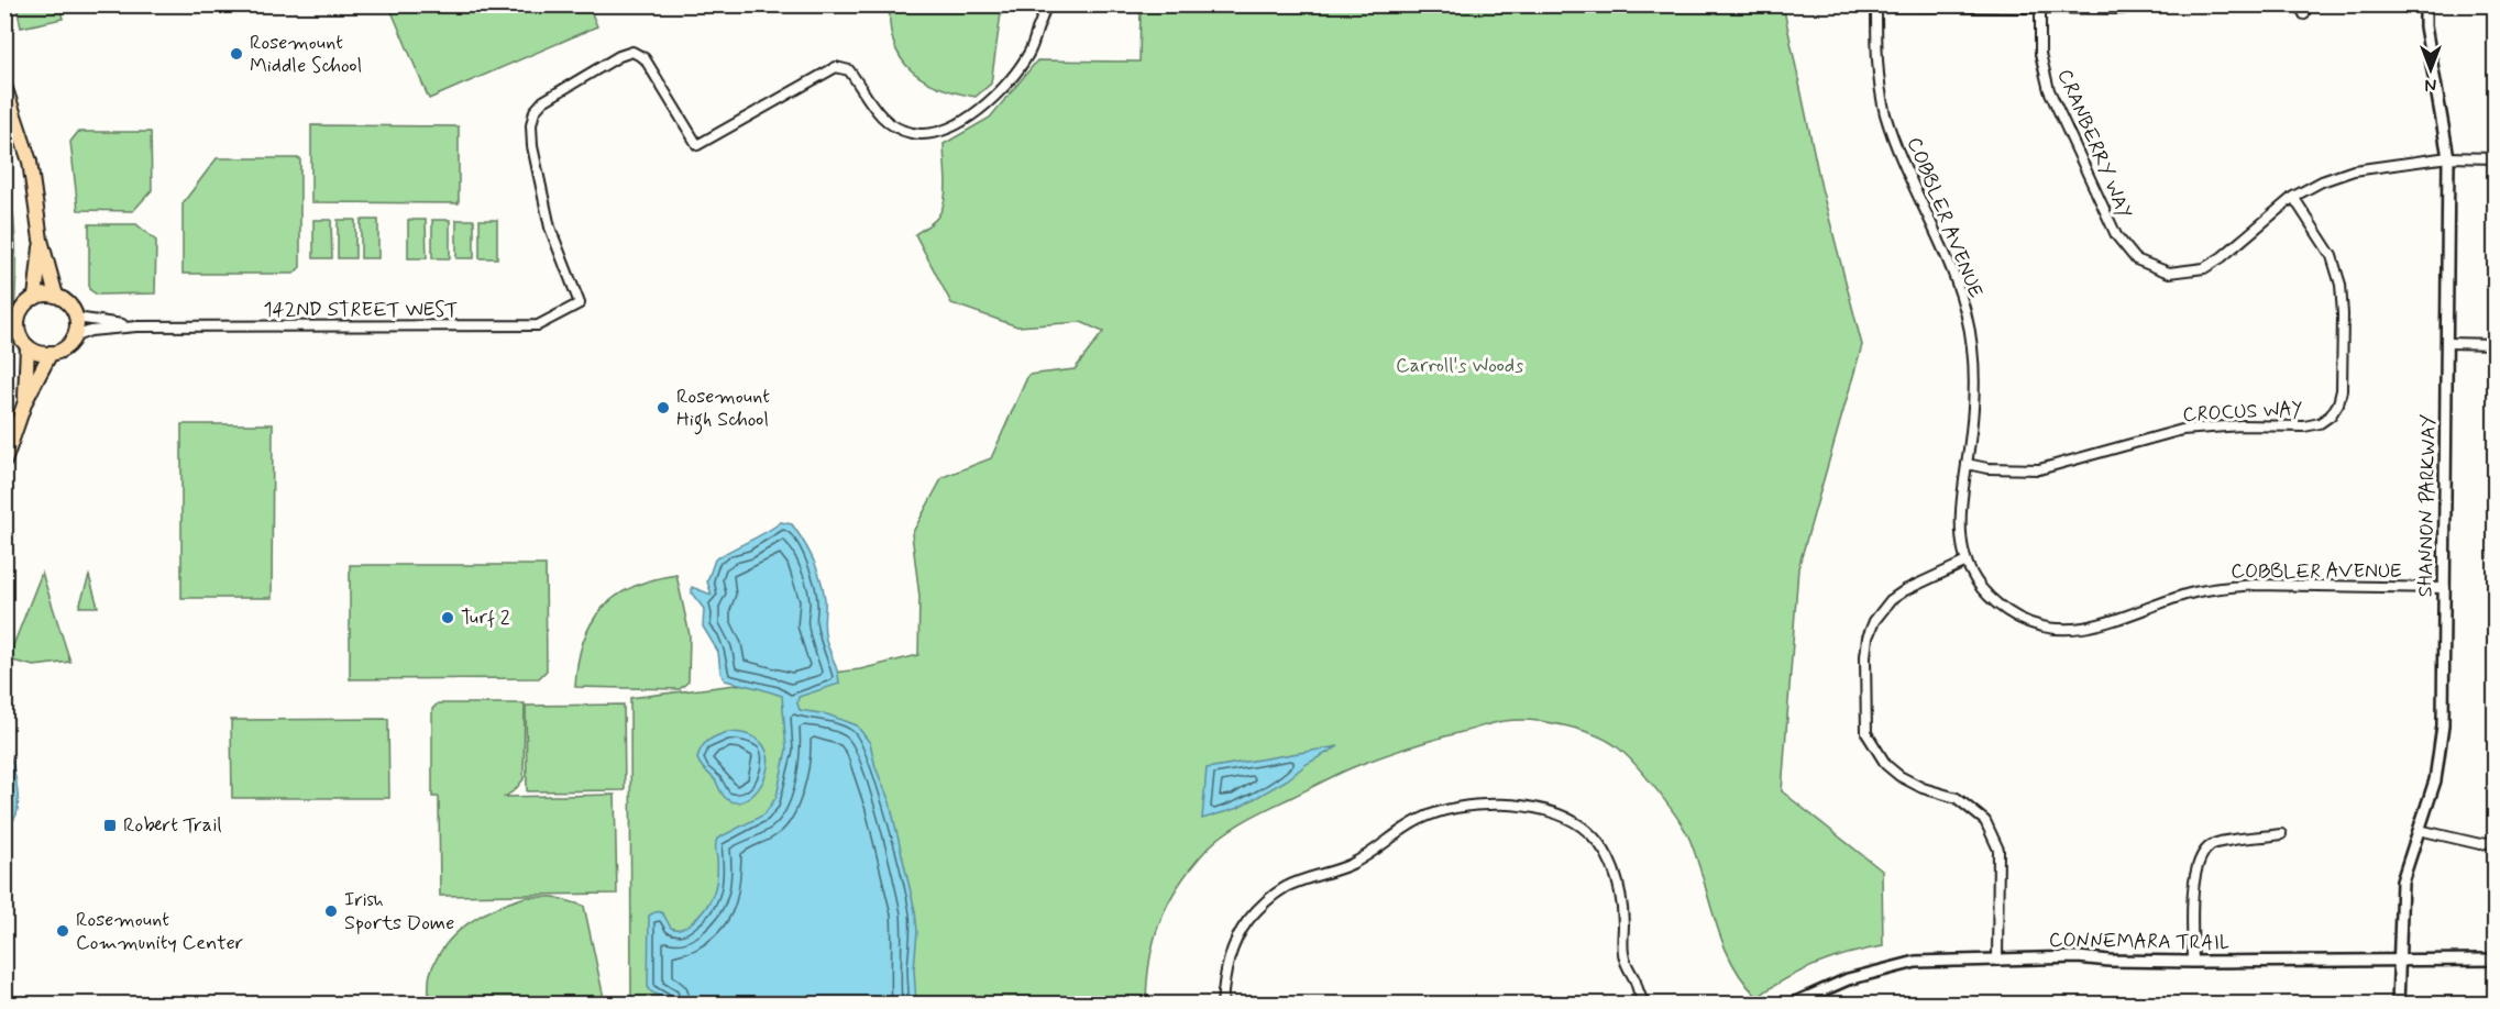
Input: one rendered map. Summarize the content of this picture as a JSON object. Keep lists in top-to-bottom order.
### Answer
{
  "streets": {
    "street": [
      "CRANBERRY WAY",
      "COBBLER AVENUE",
      "142ND STREET WEST",
      "CROCUS WAY",
      "SHANNON PARKWAY",
      "CONNEMARA TRAIL"
    ]
  },
  "crossings": [
    ["CRANBERRY WAY", "CROCUS WAY"],
    ["CRANBERRY WAY", "SHANNON PARKWAY"],
    ["COBBLER AVENUE", "CROCUS WAY"],
    ["COBBLER AVENUE", "SHANNON PARKWAY"],
    ["SHANNON PARKWAY", "CONNEMARA TRAIL"]
  ],
  "parks": ["Carroll's Woods"],
  "places": {
    "other": [
      "Rosemount Middle School",
      "Rosemount High School",
      "Turf 2",
      "Irish Sports Dome",
      "Rosemount Community Center"
    ],
    "transit": ["Robert Trail"]
  },
  "north": "bottom"
}
